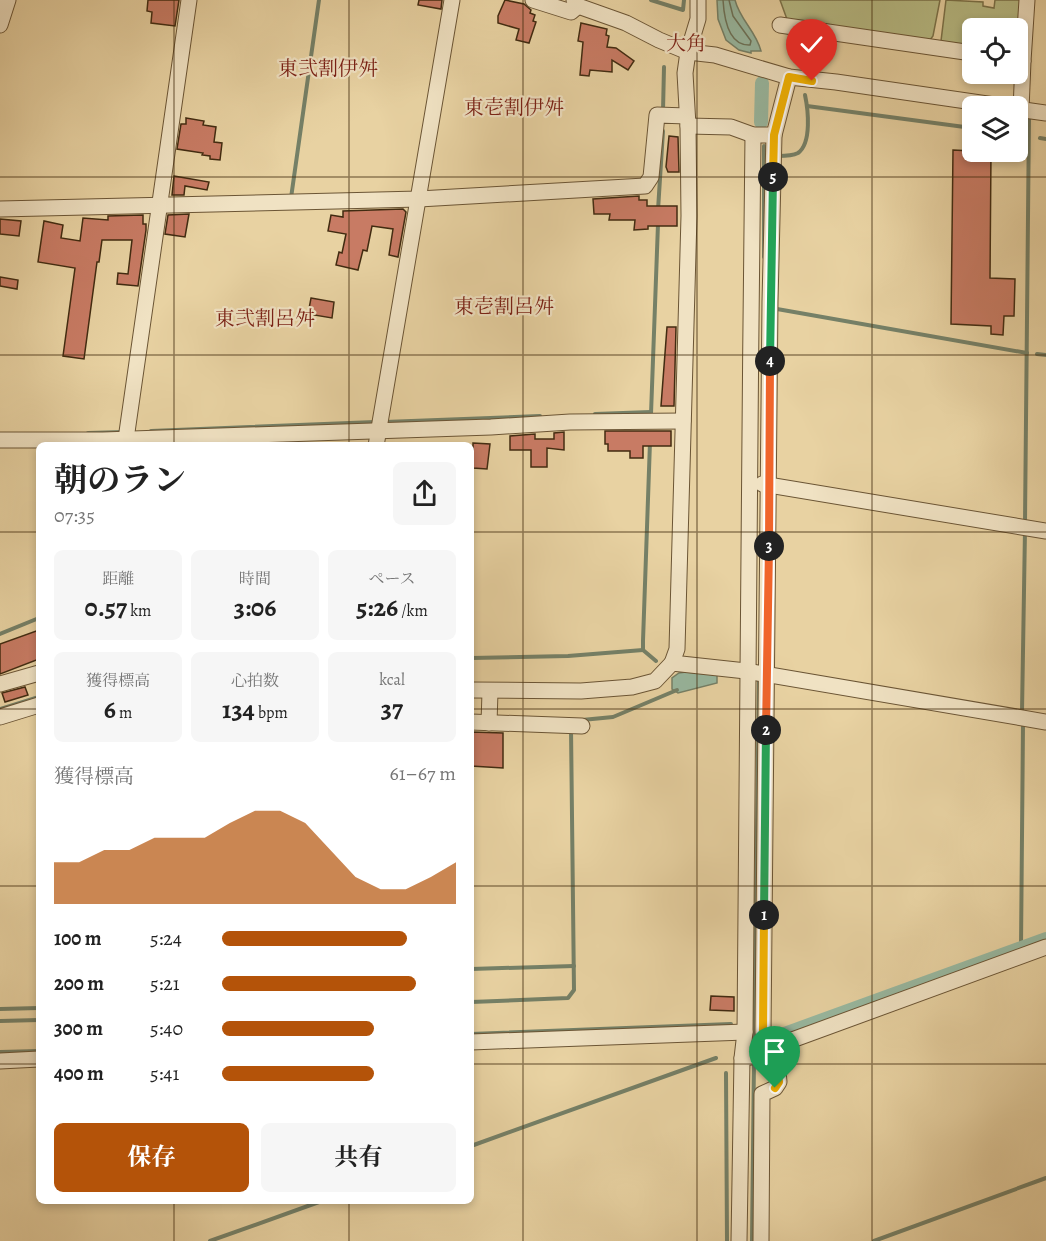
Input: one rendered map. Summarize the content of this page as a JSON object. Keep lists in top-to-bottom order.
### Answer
{
  "districts": [
    "大角",
    "東弐割伊舛",
    "東壱割伊舛",
    "東壱割呂舛",
    "東弐割呂舛"
  ],
  "page": {
    "pins": [
      "5",
      "4",
      "3",
      "2",
      "1"
    ],
    "heading": ["朝のラン", "07:35"],
    "stats": [
      ["距離", "0.57 km"],
      ["時間", "3:06"],
      ["ペース", "5:26 /km"],
      ["獲得標高", "6 m"],
      ["心拍数", "134 bpm"],
      ["kcal", "37"]
    ],
    "chart": ["獲得標高", "61–67 m"],
    "list": [
      {
        "name": "100 m",
        "note": "5:24"
      },
      {
        "name": "200 m",
        "note": "5:21"
      },
      {
        "name": "300 m",
        "note": "5:40"
      },
      {
        "name": "400 m",
        "note": "5:41"
      }
    ],
    "buttons": ["保存", "共有"]
  }
}
